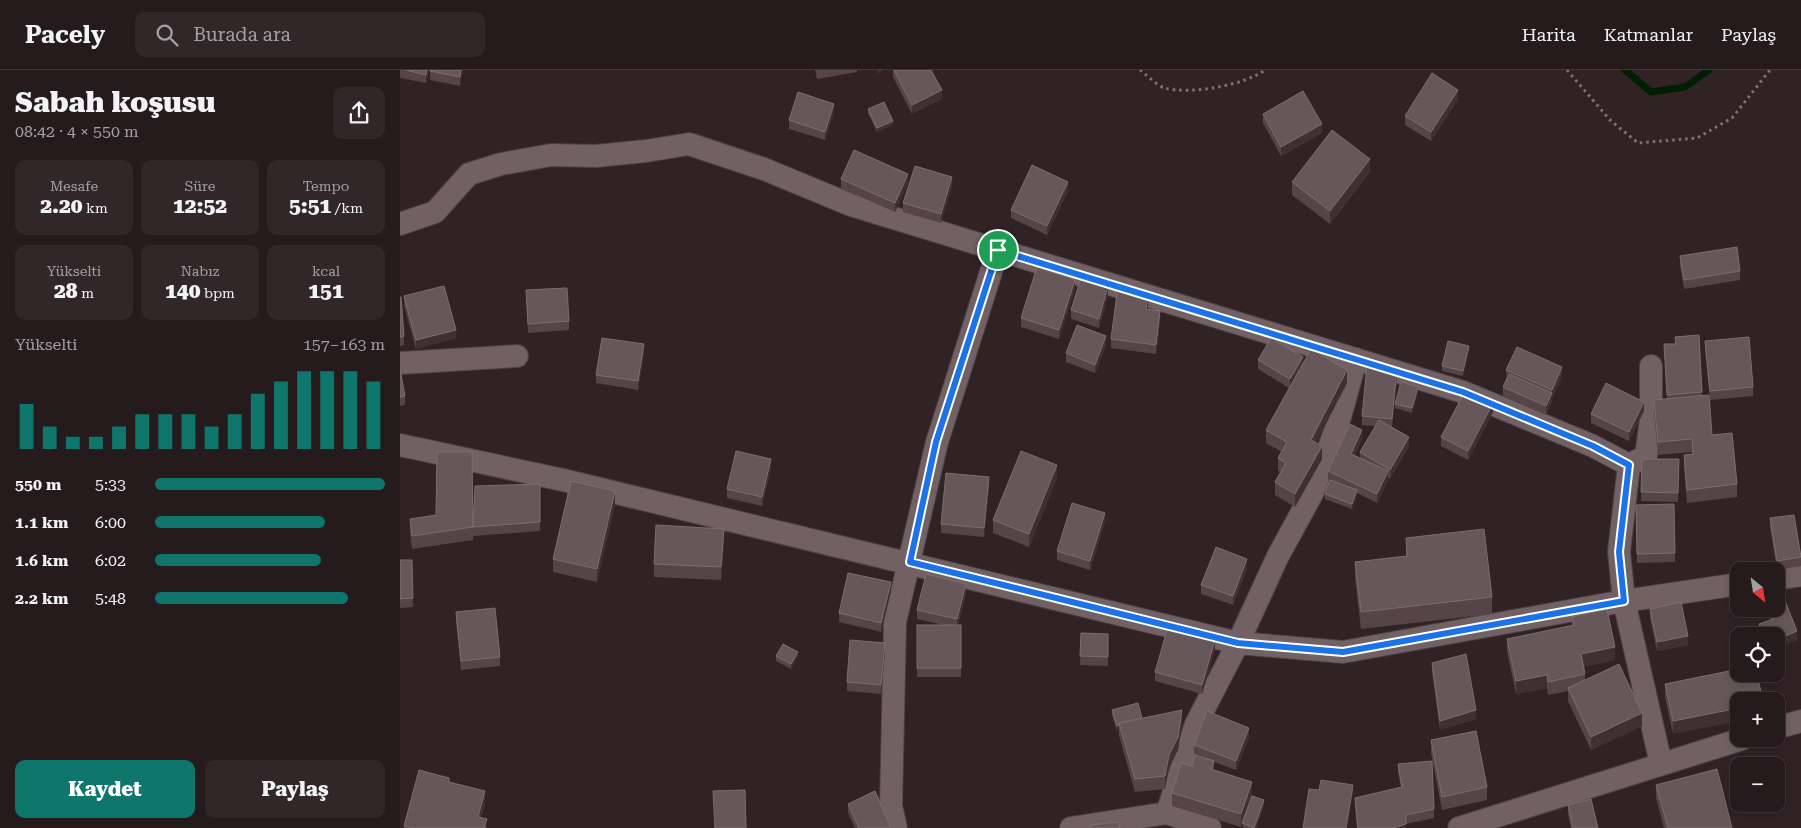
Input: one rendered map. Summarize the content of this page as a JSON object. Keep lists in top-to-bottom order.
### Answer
{
  "north": "bottom right",
  "page": {
    "header": "Pacely",
    "search": "Burada ara",
    "nav": ["Harita", "Katmanlar", "Paylaş"],
    "heading": ["Sabah koşusu", "08:42 · 4 × 550 m"],
    "stats": [
      ["Mesafe", "2.20 km"],
      ["Süre", "12:52"],
      ["Tempo", "5:51 /km"],
      ["Yükselti", "28 m"],
      ["Nabız", "140 bpm"],
      ["kcal", "151"]
    ],
    "chart": ["Yükselti", "157–163 m"],
    "list": [
      {
        "name": "550 m",
        "note": "5:33"
      },
      {
        "name": "1.1 km",
        "note": "6:00"
      },
      {
        "name": "1.6 km",
        "note": "6:02"
      },
      {
        "name": "2.2 km",
        "note": "5:48"
      }
    ],
    "map_buttons": ["+", "−"],
    "buttons": ["Kaydet", "Paylaş"]
  }
}
